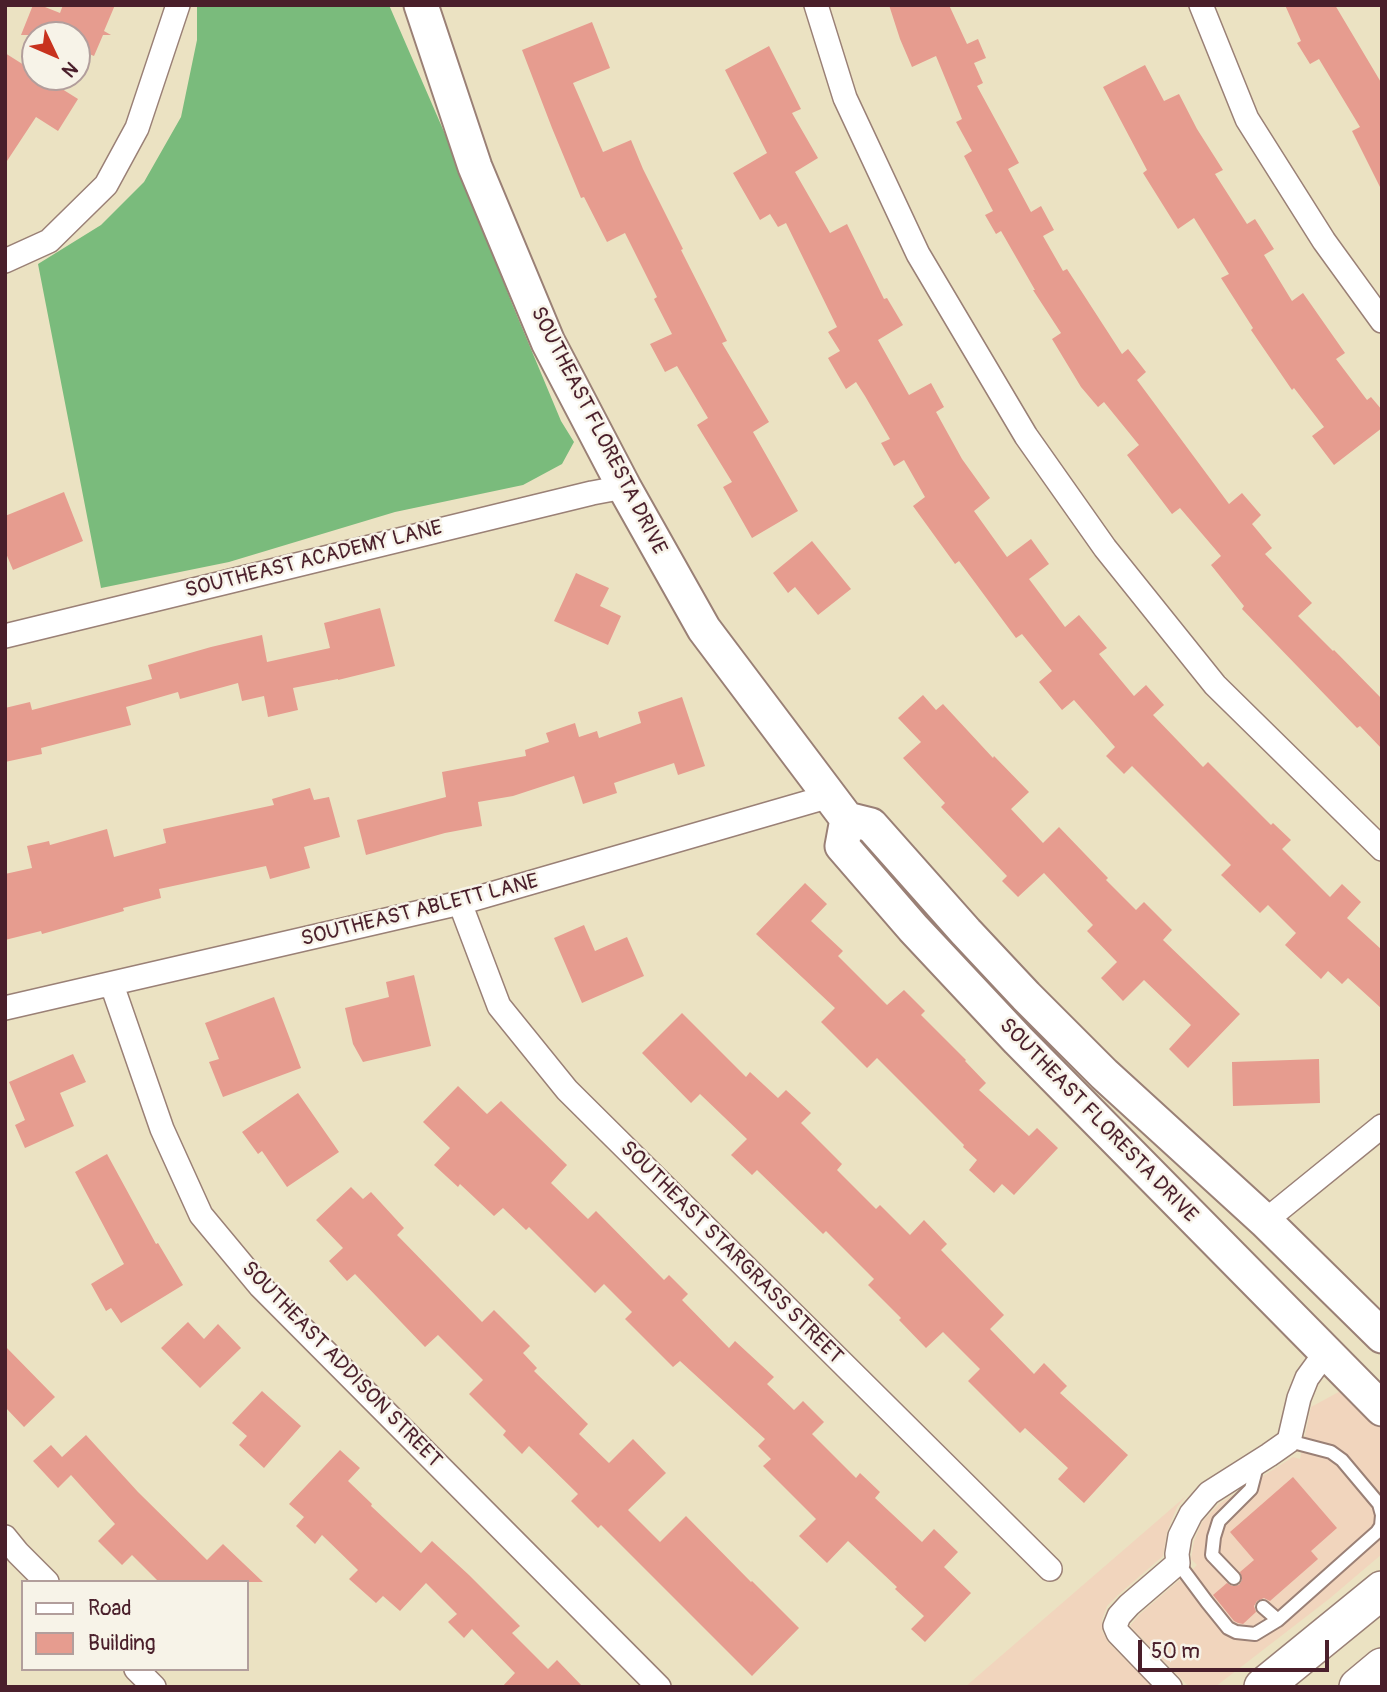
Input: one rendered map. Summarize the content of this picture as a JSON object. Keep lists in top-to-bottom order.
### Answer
{
  "streets": {
    "street": [
      "SOUTHEAST FLORESTA DRIVE",
      "SOUTHEAST ACADEMY LANE",
      "SOUTHEAST ABLETT LANE",
      "SOUTHEAST STARGRASS STREET",
      "SOUTHEAST ADDISON STREET"
    ]
  },
  "crossings": [
    ["SOUTHEAST FLORESTA DRIVE", "SOUTHEAST ACADEMY LANE"],
    ["SOUTHEAST FLORESTA DRIVE", "SOUTHEAST ABLETT LANE"],
    ["SOUTHEAST ABLETT LANE", "SOUTHEAST STARGRASS STREET"],
    ["SOUTHEAST ABLETT LANE", "SOUTHEAST ADDISON STREET"]
  ],
  "legend": ["Road", "Building"],
  "scale_bar": "50 m",
  "north": "bottom right"
}
